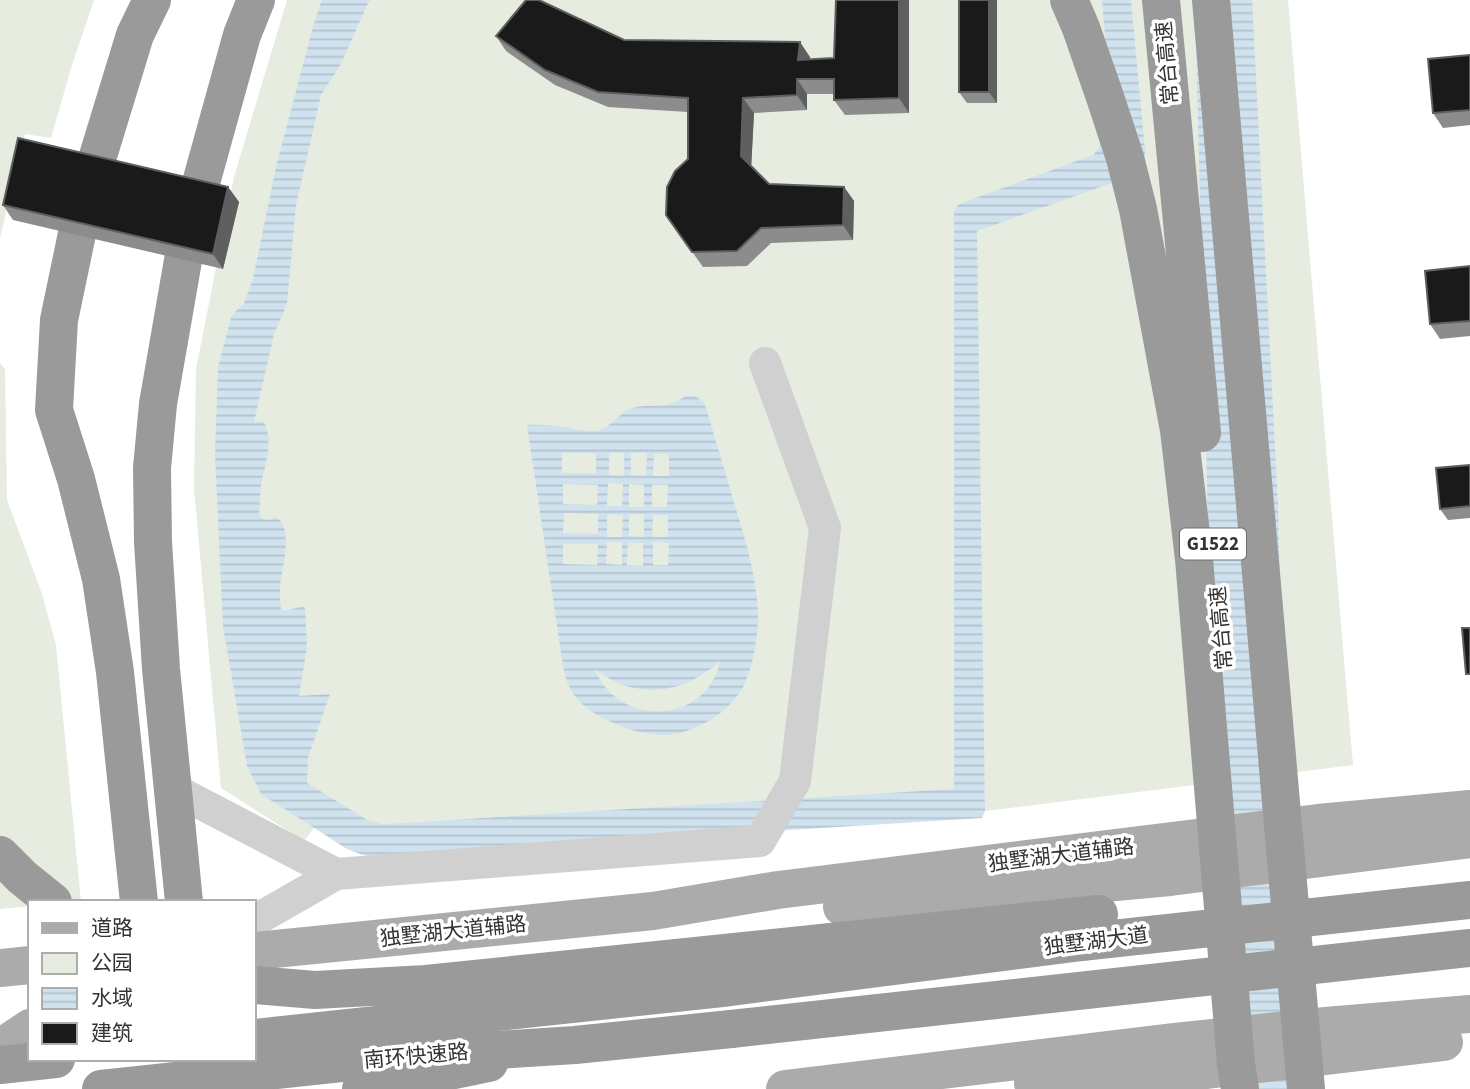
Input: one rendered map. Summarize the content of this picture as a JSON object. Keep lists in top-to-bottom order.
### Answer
{
  "streets": {
    "highway": [
      "常台高速",
      "G1522",
      "独墅湖大道",
      "南环快速路"
    ],
    "main road": ["独墅湖大道辅路"]
  },
  "crossings": [
    ["独墅湖大道", "南环快速路"]
  ],
  "legend": [
    "道路",
    "公园",
    "水域",
    "建筑"
  ]
}
